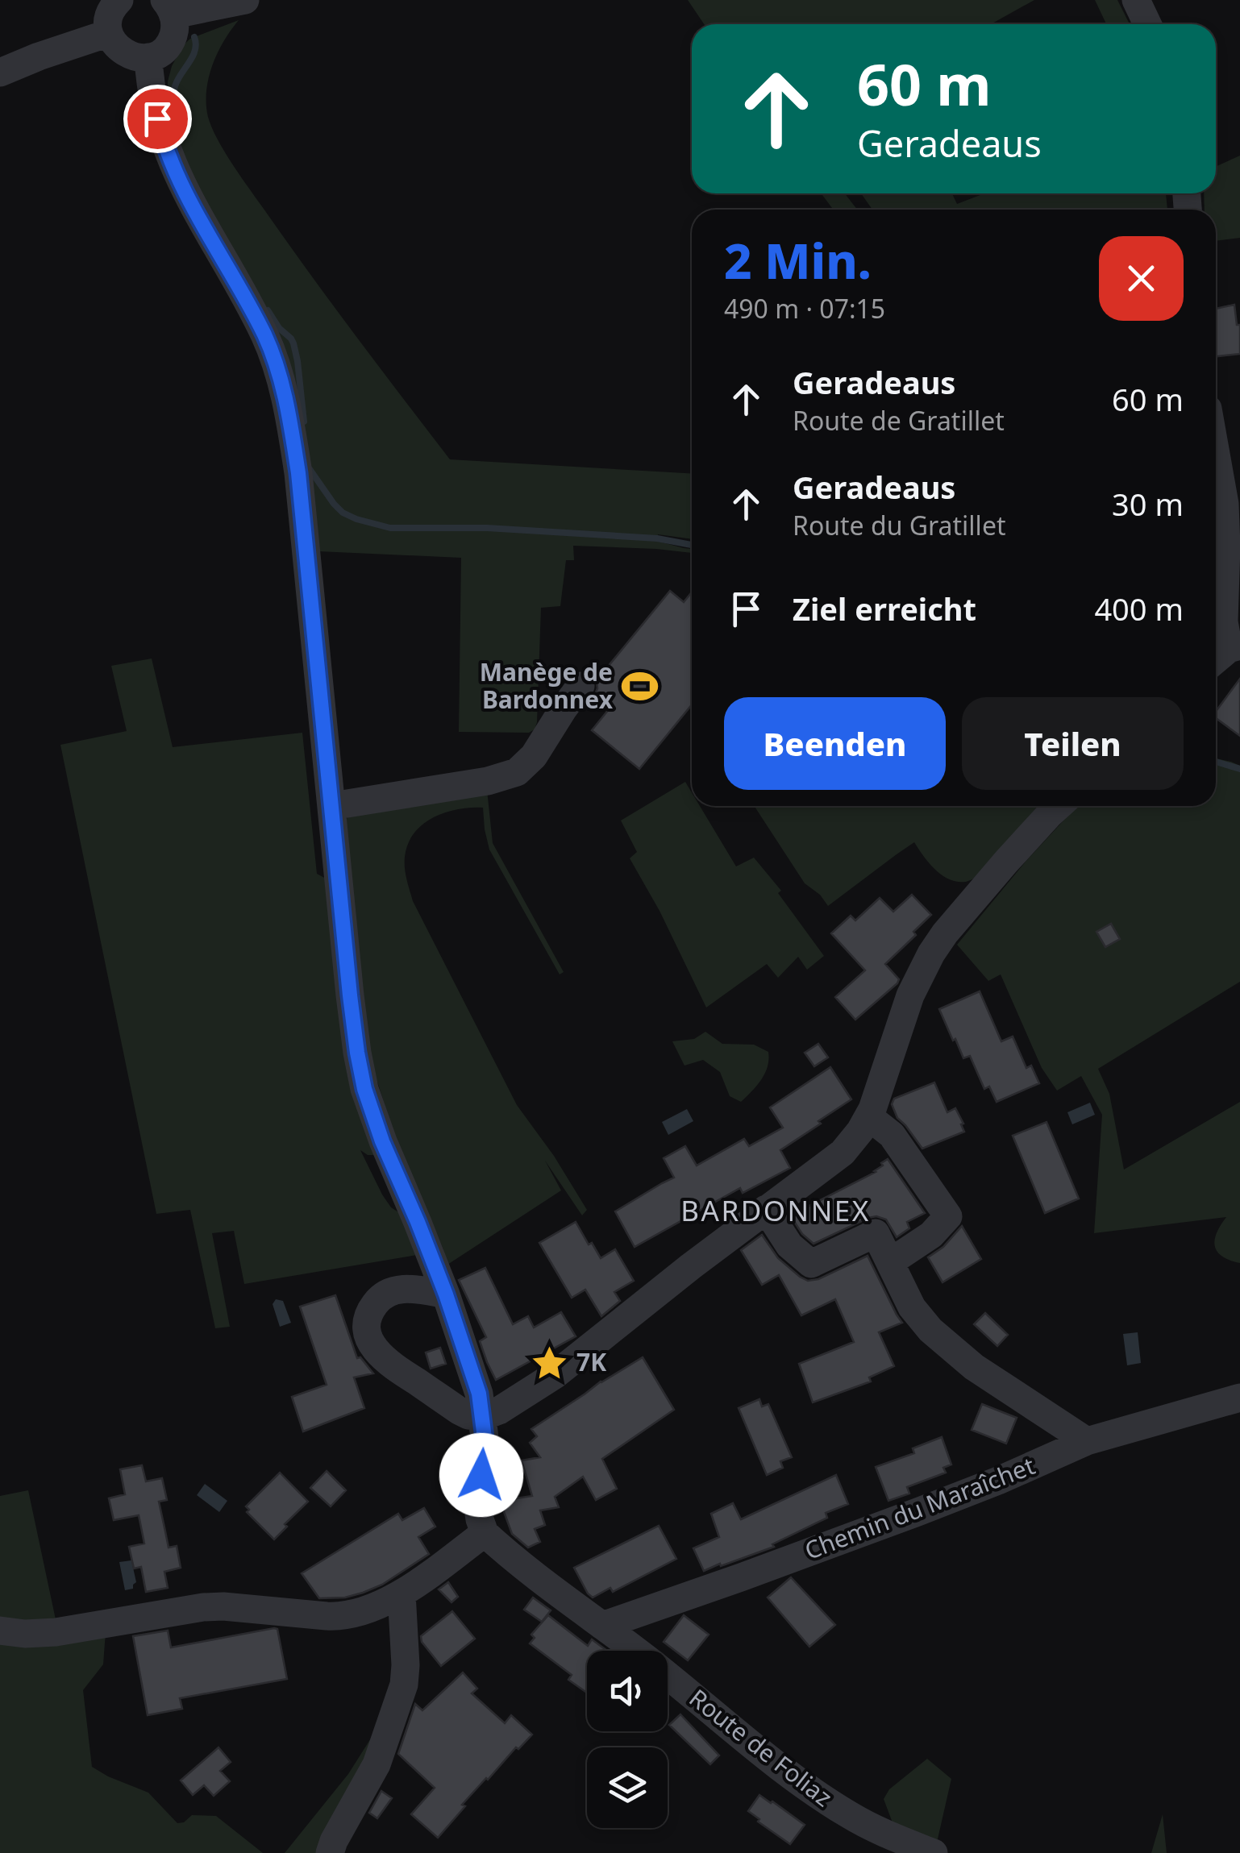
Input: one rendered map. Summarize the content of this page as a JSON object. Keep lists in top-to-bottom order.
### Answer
{
  "streets": {
    "street": ["Chemin du Maraîchet", "Route de Foliaz"]
  },
  "crossings": [
    ["Chemin du Maraîchet", "Route de Foliaz"]
  ],
  "districts": ["BARDONNEX"],
  "places": {
    "sports": ["Manège de Bardonnex"],
    "place": ["7K"]
  },
  "page": {
    "turn": ["60 m", "Geradeaus"],
    "heading": ["2 Min.", "490 m · 07:15"],
    "list": [
      {
        "name": "Geradeaus",
        "note": "Route de Gratillet",
        "value": "60 m"
      },
      {
        "name": "Geradeaus",
        "note": "Route du Gratillet",
        "value": "30 m"
      },
      {
        "name": "Ziel erreicht",
        "value": "400 m"
      }
    ],
    "buttons": ["Beenden", "Teilen"]
  }
}
